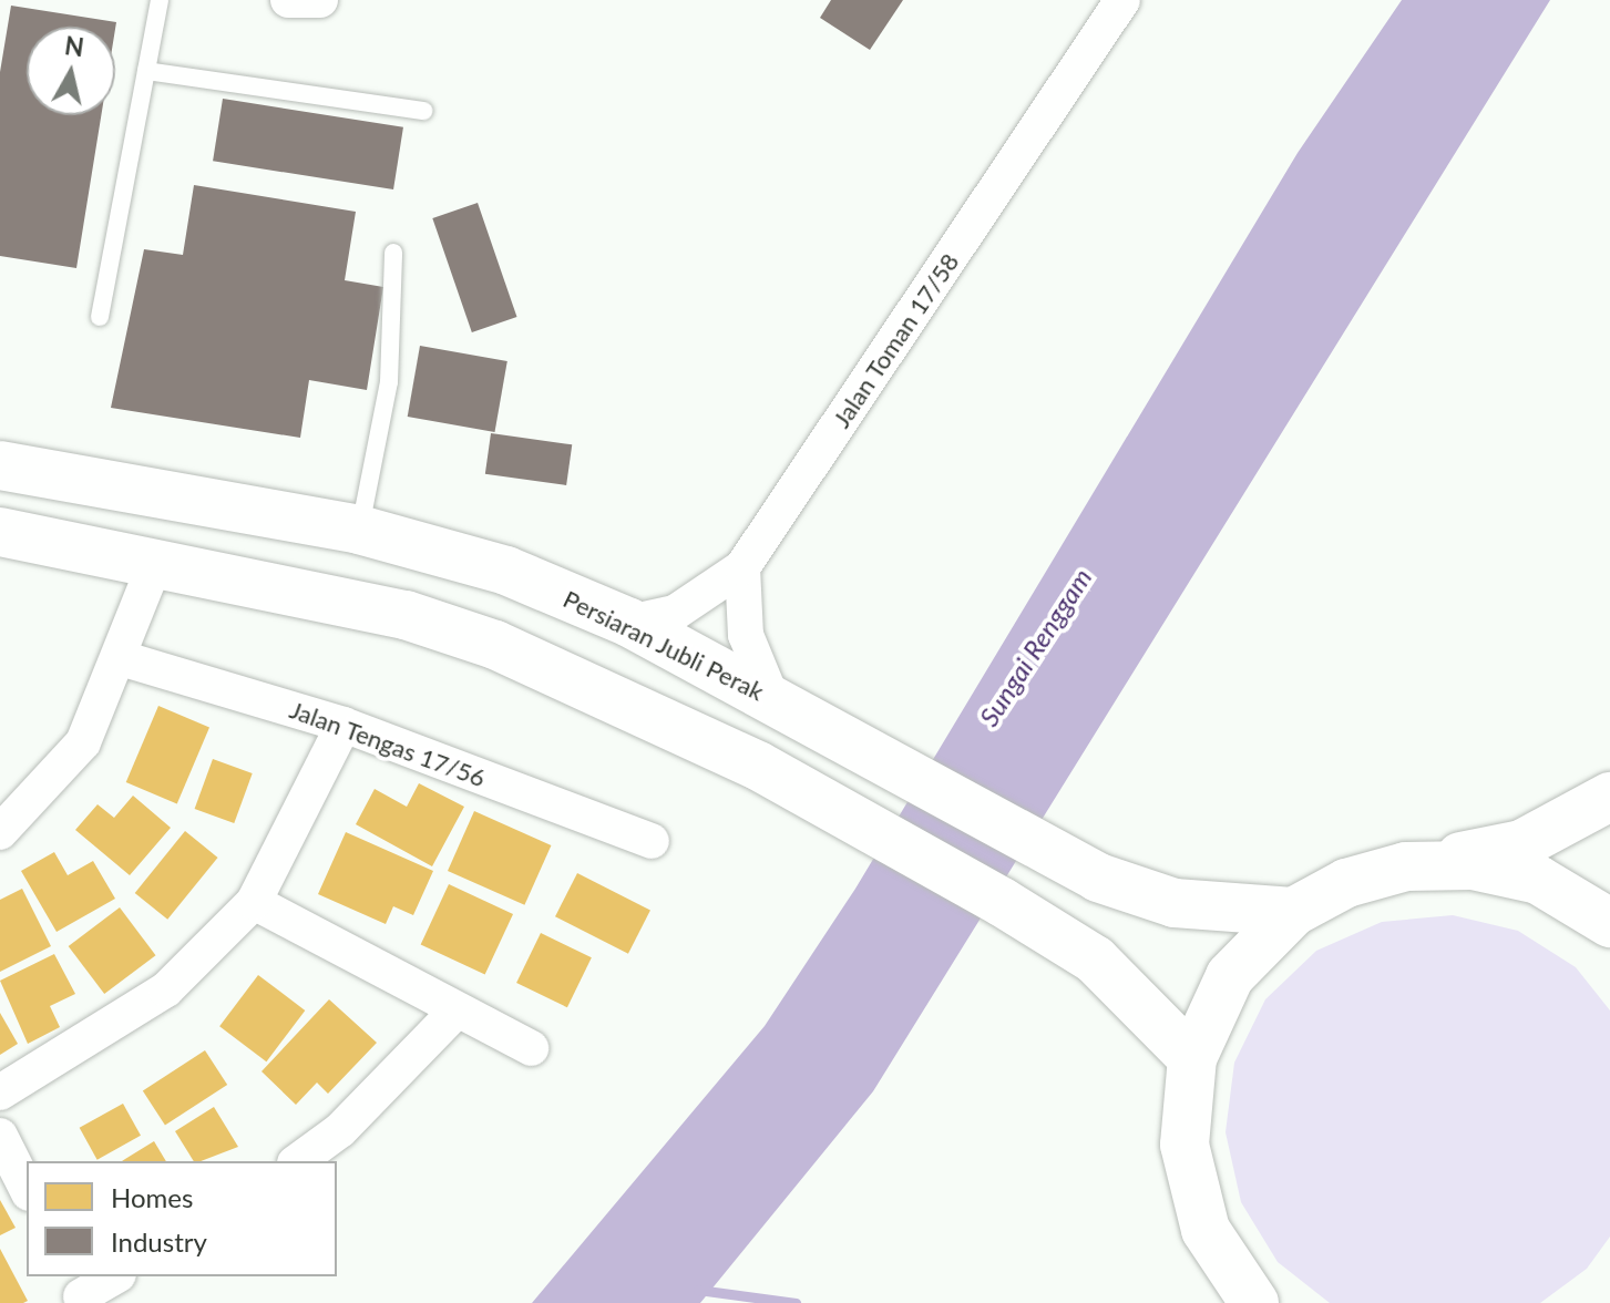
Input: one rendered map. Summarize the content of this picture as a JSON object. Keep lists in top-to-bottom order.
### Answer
{
  "streets": {
    "main road": ["Persiaran Jubli Perak"],
    "street": ["Jalan Toman 17/58", "Jalan Tengas 17/56"]
  },
  "water": ["Sungai Renggam"],
  "legend": ["Homes", "Industry"],
  "north": "top"
}
